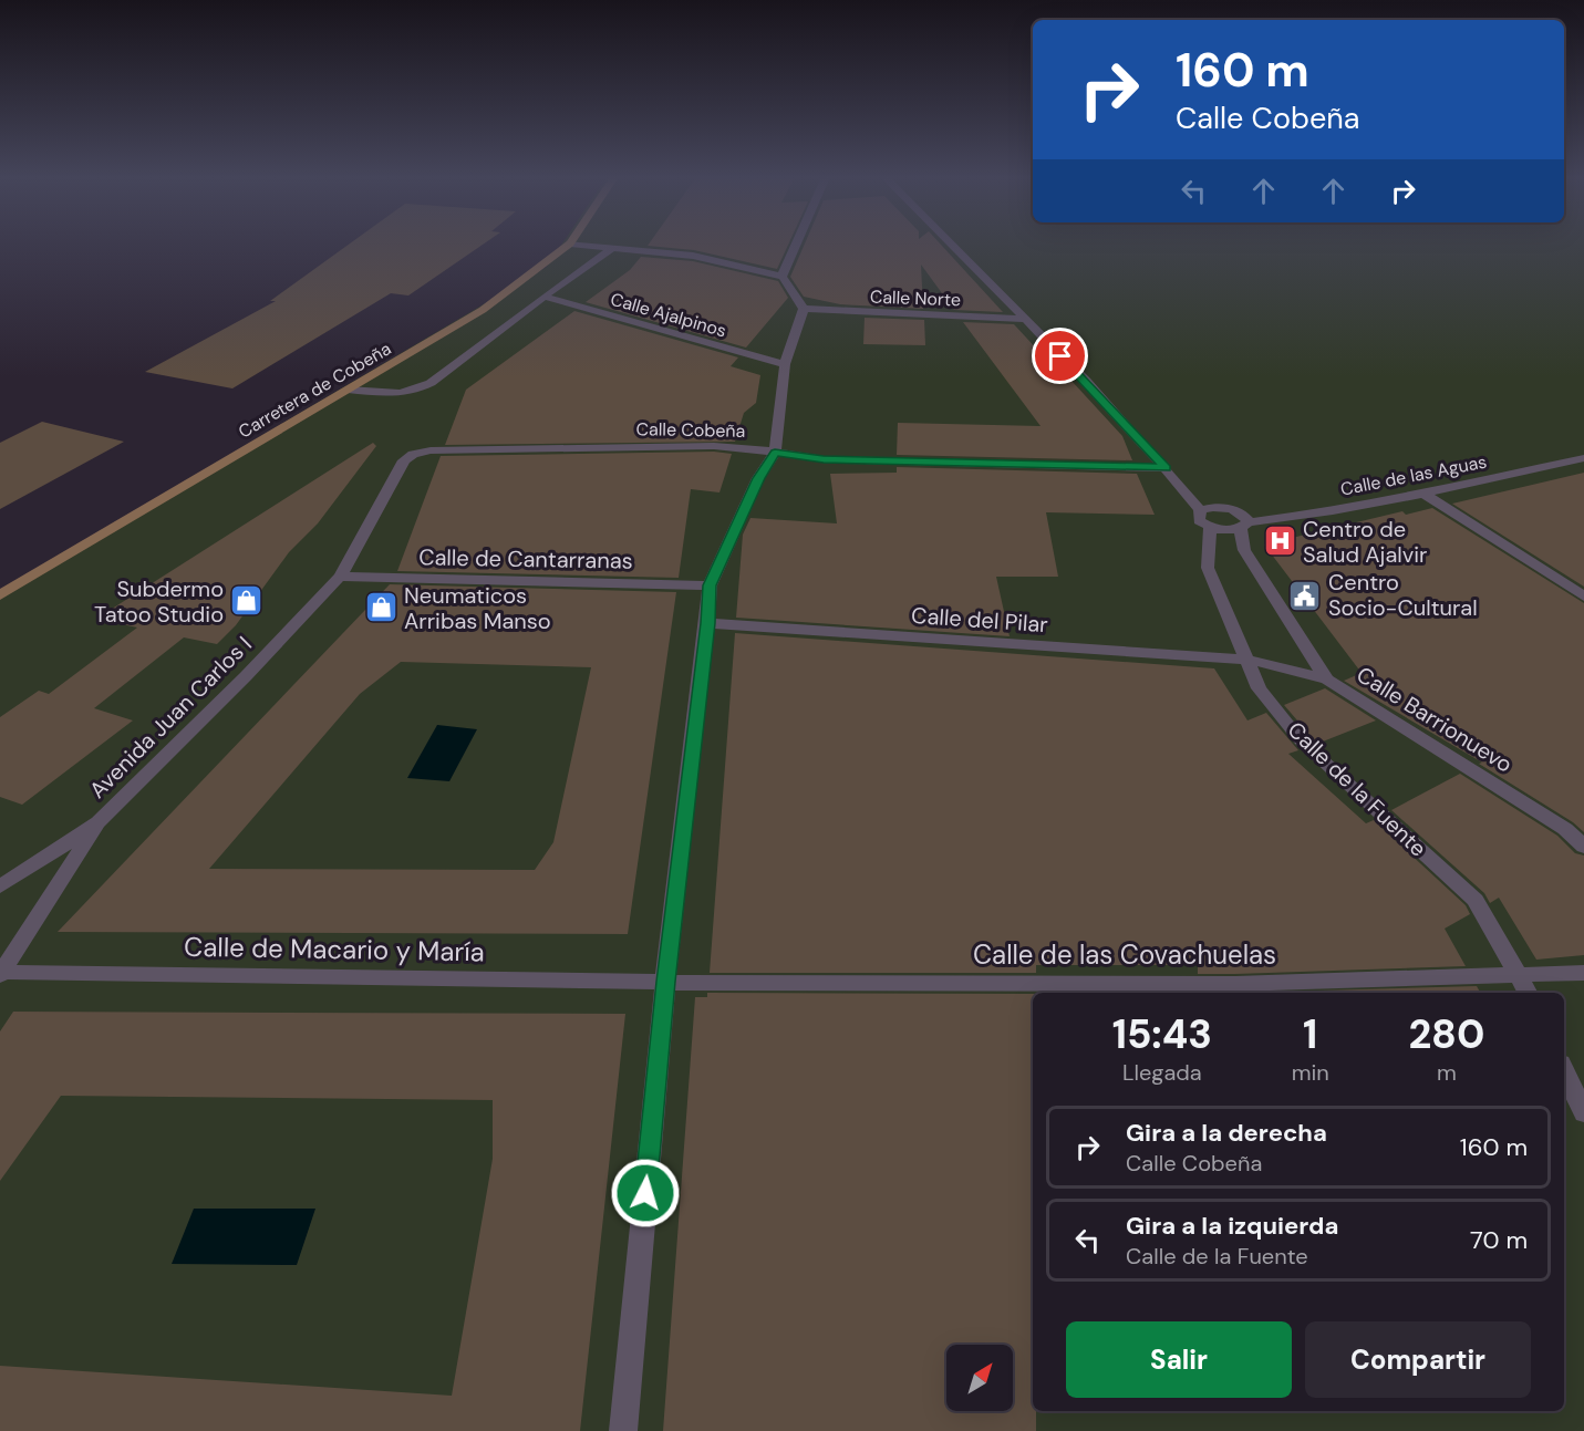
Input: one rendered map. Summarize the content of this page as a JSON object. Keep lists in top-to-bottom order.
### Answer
{
  "streets": {
    "street": [
      "Calle Norte",
      "Calle Ajalpinos",
      "Carretera de Cobeña",
      "Calle Cobeña",
      "Calle de las Aguas",
      "Calle de Cantarranas",
      "Calle del Pilar",
      "Avenida Juan Carlos I",
      "Calle Barrionuevo",
      "Calle de la Fuente",
      "Calle de Macario y María",
      "Calle de las Covachuelas"
    ]
  },
  "crossings": [
    ["Calle Cobeña", "Avenida Juan Carlos I"],
    ["Calle de las Aguas", "Calle de la Fuente"],
    ["Calle de Cantarranas", "Avenida Juan Carlos I"],
    ["Calle del Pilar", "Calle Barrionuevo"],
    ["Calle del Pilar", "Calle de la Fuente"],
    ["Calle Barrionuevo", "Calle de la Fuente"],
    ["Calle de la Fuente", "Calle de las Covachuelas"],
    ["Calle de Macario y María", "Calle de las Covachuelas"]
  ],
  "places": {
    "hospital": ["Centro de Salud Ajalvir"],
    "public building": ["Centro Socio-Cultural"],
    "shop": ["Subdermo Tatoo Studio", "Neumaticos Arribas Manso"]
  },
  "north": "top right",
  "page": {
    "turn": ["160 m", "Calle Cobeña"],
    "eta": [
      "15:43",
      "Llegada",
      "1",
      "min",
      "280",
      "m"
    ],
    "list": [
      {
        "name": "Gira a la derecha",
        "note": "Calle Cobeña",
        "value": "160 m"
      },
      {
        "name": "Gira a la izquierda",
        "note": "Calle de la Fuente",
        "value": "70 m"
      }
    ],
    "buttons": ["Salir", "Compartir"]
  }
}
